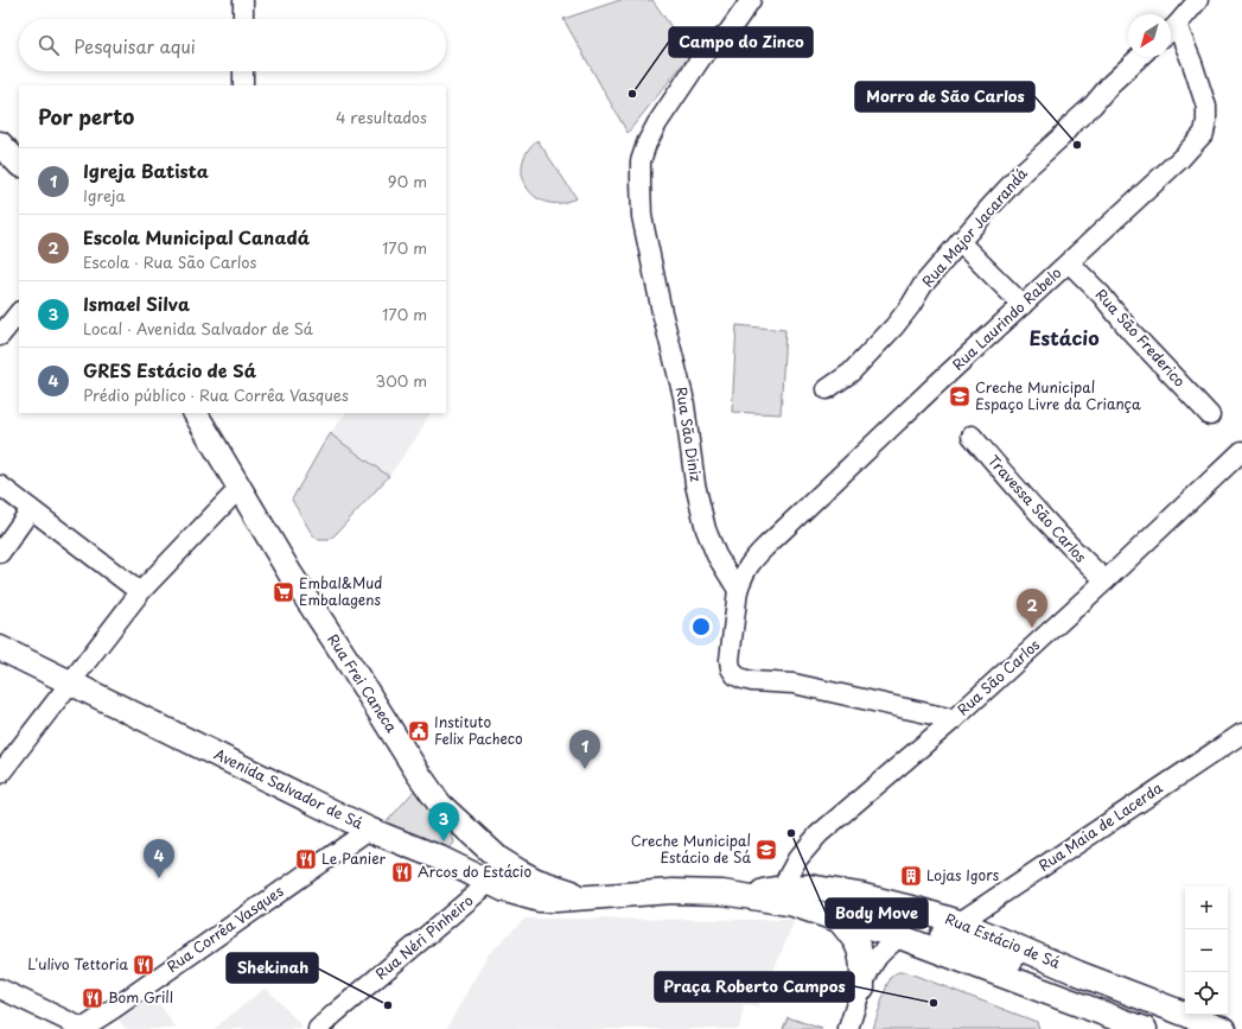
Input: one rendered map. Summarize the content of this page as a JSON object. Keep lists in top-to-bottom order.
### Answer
{
  "streets": {
    "main road": ["Rua Frei Caneca", "Avenida Salvador de Sá", "Rua Estácio de Sá"],
    "street": [
      "Rua Major Jacarandá",
      "Rua Laurindo Rabelo",
      "Rua São Frederico",
      "Rua São Diniz",
      "Travessa São Carlos",
      "Rua São Carlos",
      "Rua Maia de Lacerda",
      "Rua Corrêa Vasques",
      "Rua Néri Pinheiro"
    ]
  },
  "crossings": [
    ["Rua Laurindo Rabelo", "Rua São Frederico"],
    ["Rua Laurindo Rabelo", "Rua São Diniz"],
    ["Travessa São Carlos", "Rua São Carlos"],
    ["Rua São Carlos", "Rua Estácio de Sá"],
    ["Rua Frei Caneca", "Avenida Salvador de Sá"],
    ["Rua Frei Caneca", "Rua Estácio de Sá"],
    ["Avenida Salvador de Sá", "Rua Corrêa Vasques"],
    ["Avenida Salvador de Sá", "Rua Néri Pinheiro"],
    ["Avenida Salvador de Sá", "Rua Estácio de Sá"],
    ["Rua Maia de Lacerda", "Rua Estácio de Sá"]
  ],
  "districts": ["Estácio"],
  "places": {
    "other": [
      "Campo do Zinco",
      "Morro de São Carlos",
      "Body Move",
      "Praça Roberto Campos",
      "Shekinah"
    ],
    "school or university": ["Creche Municipal Espaço Livre da Criança", "Creche Municipal Estácio de Sá"],
    "supermarket": ["Embal&Mud Embalagens"],
    "public building": ["Instituto Felix Pacheco"],
    "restaurant": [
      "Le Panier",
      "Arcos do Estácio",
      "L'ulivo Tettoria",
      "Bom Grill"
    ],
    "building": ["Lojas Igors"]
  },
  "north": "bottom left",
  "page": {
    "search": "Pesquisar aqui",
    "heading": ["Por perto", "4 resultados"],
    "list": [
      {
        "mark": "1",
        "name": "Igreja Batista",
        "note": "Igreja",
        "value": "90 m"
      },
      {
        "mark": "2",
        "name": "Escola Municipal Canadá",
        "note": "Escola · Rua São Carlos",
        "value": "170 m"
      },
      {
        "mark": "3",
        "name": "Ismael Silva",
        "note": "Local · Avenida Salvador de Sá",
        "value": "170 m"
      },
      {
        "mark": "4",
        "name": "GRES Estácio de Sá",
        "note": "Prédio público · Rua Corrêa Vasques",
        "value": "300 m"
      }
    ],
    "pins": [
      "2",
      "1",
      "3",
      "4"
    ],
    "map_buttons": ["+", "−"]
  }
}
